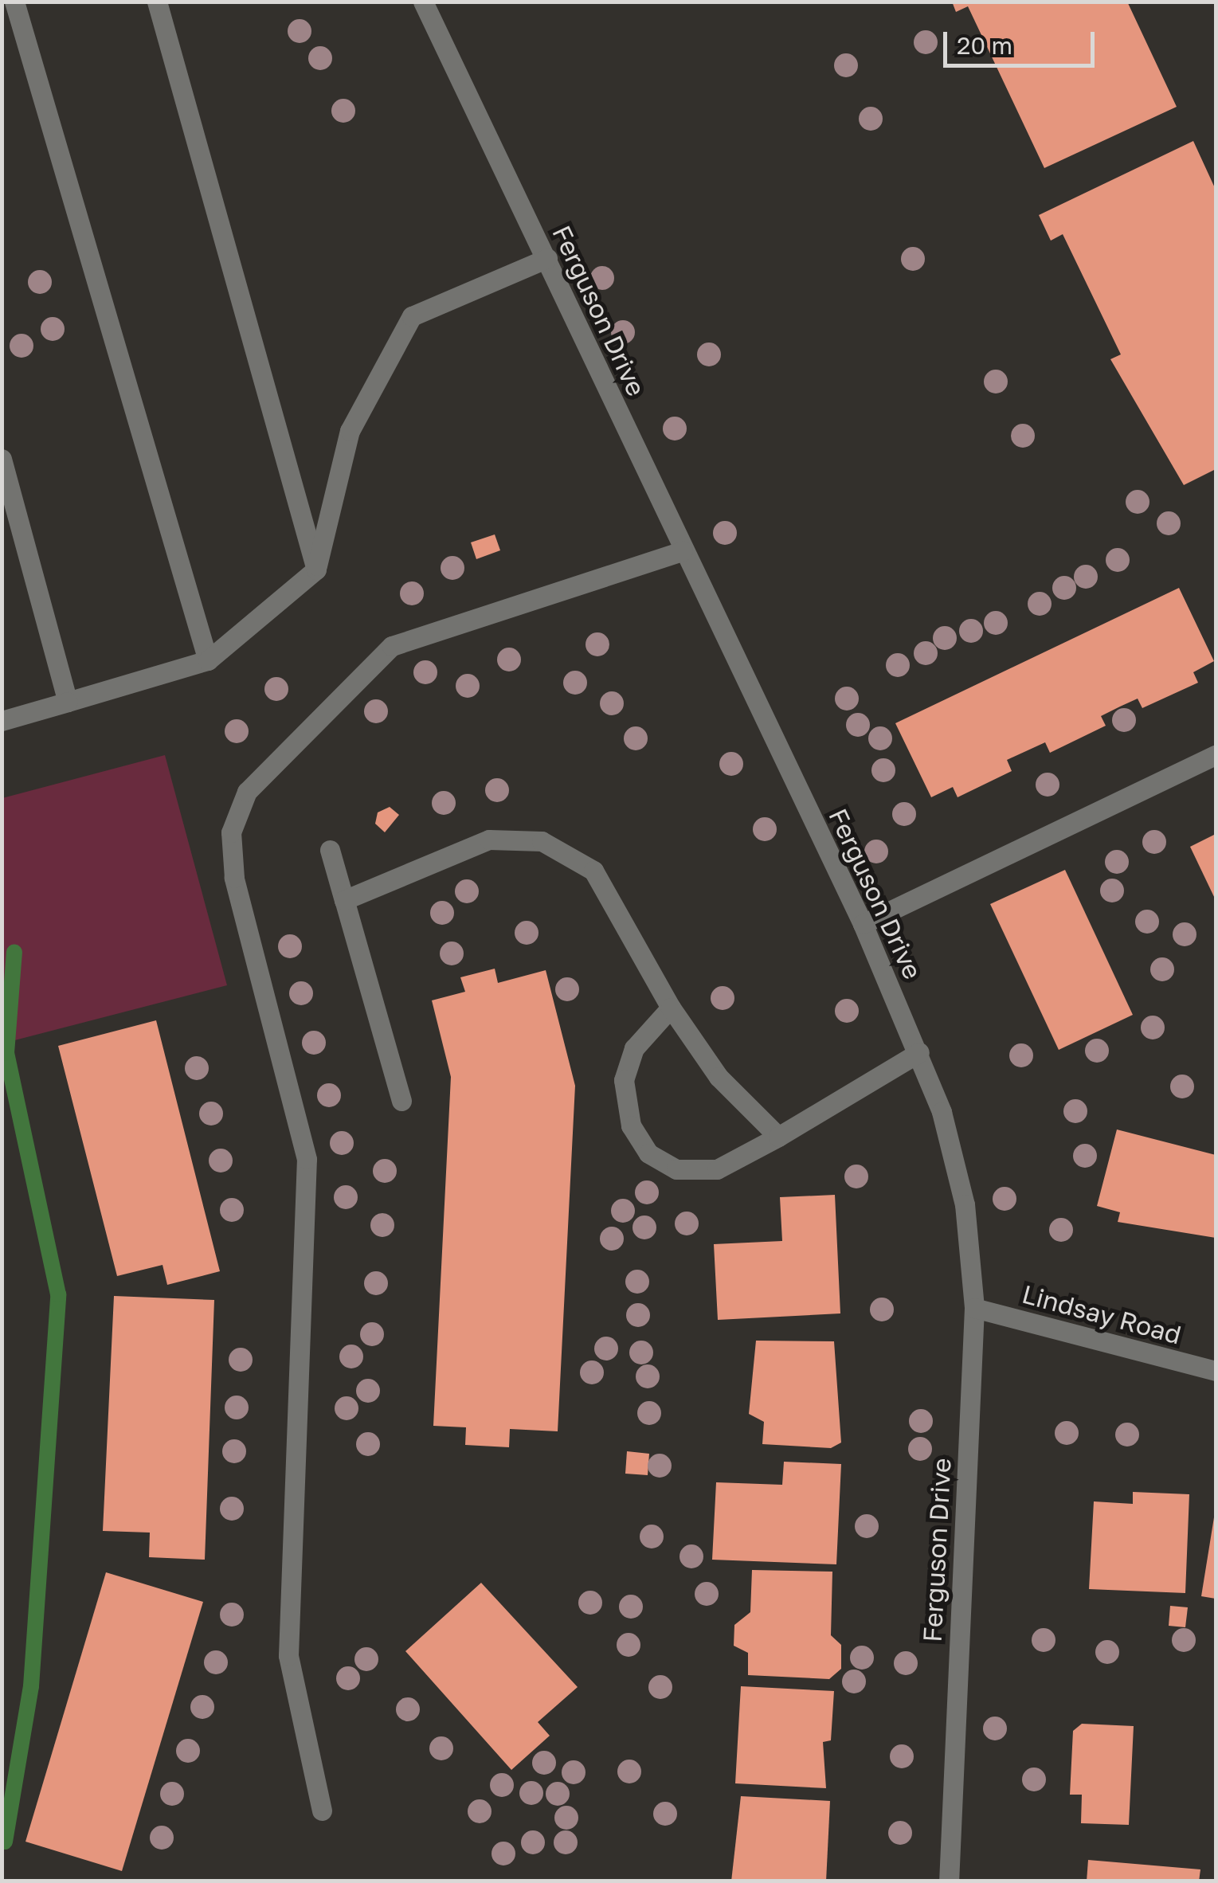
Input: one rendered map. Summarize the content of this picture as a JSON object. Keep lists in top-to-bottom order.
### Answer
{
  "streets": {
    "street": ["Ferguson Drive", "Lindsay Road"]
  },
  "crossings": [
    ["Ferguson Drive", "Lindsay Road"]
  ],
  "scale_bar": "20 m"
}
